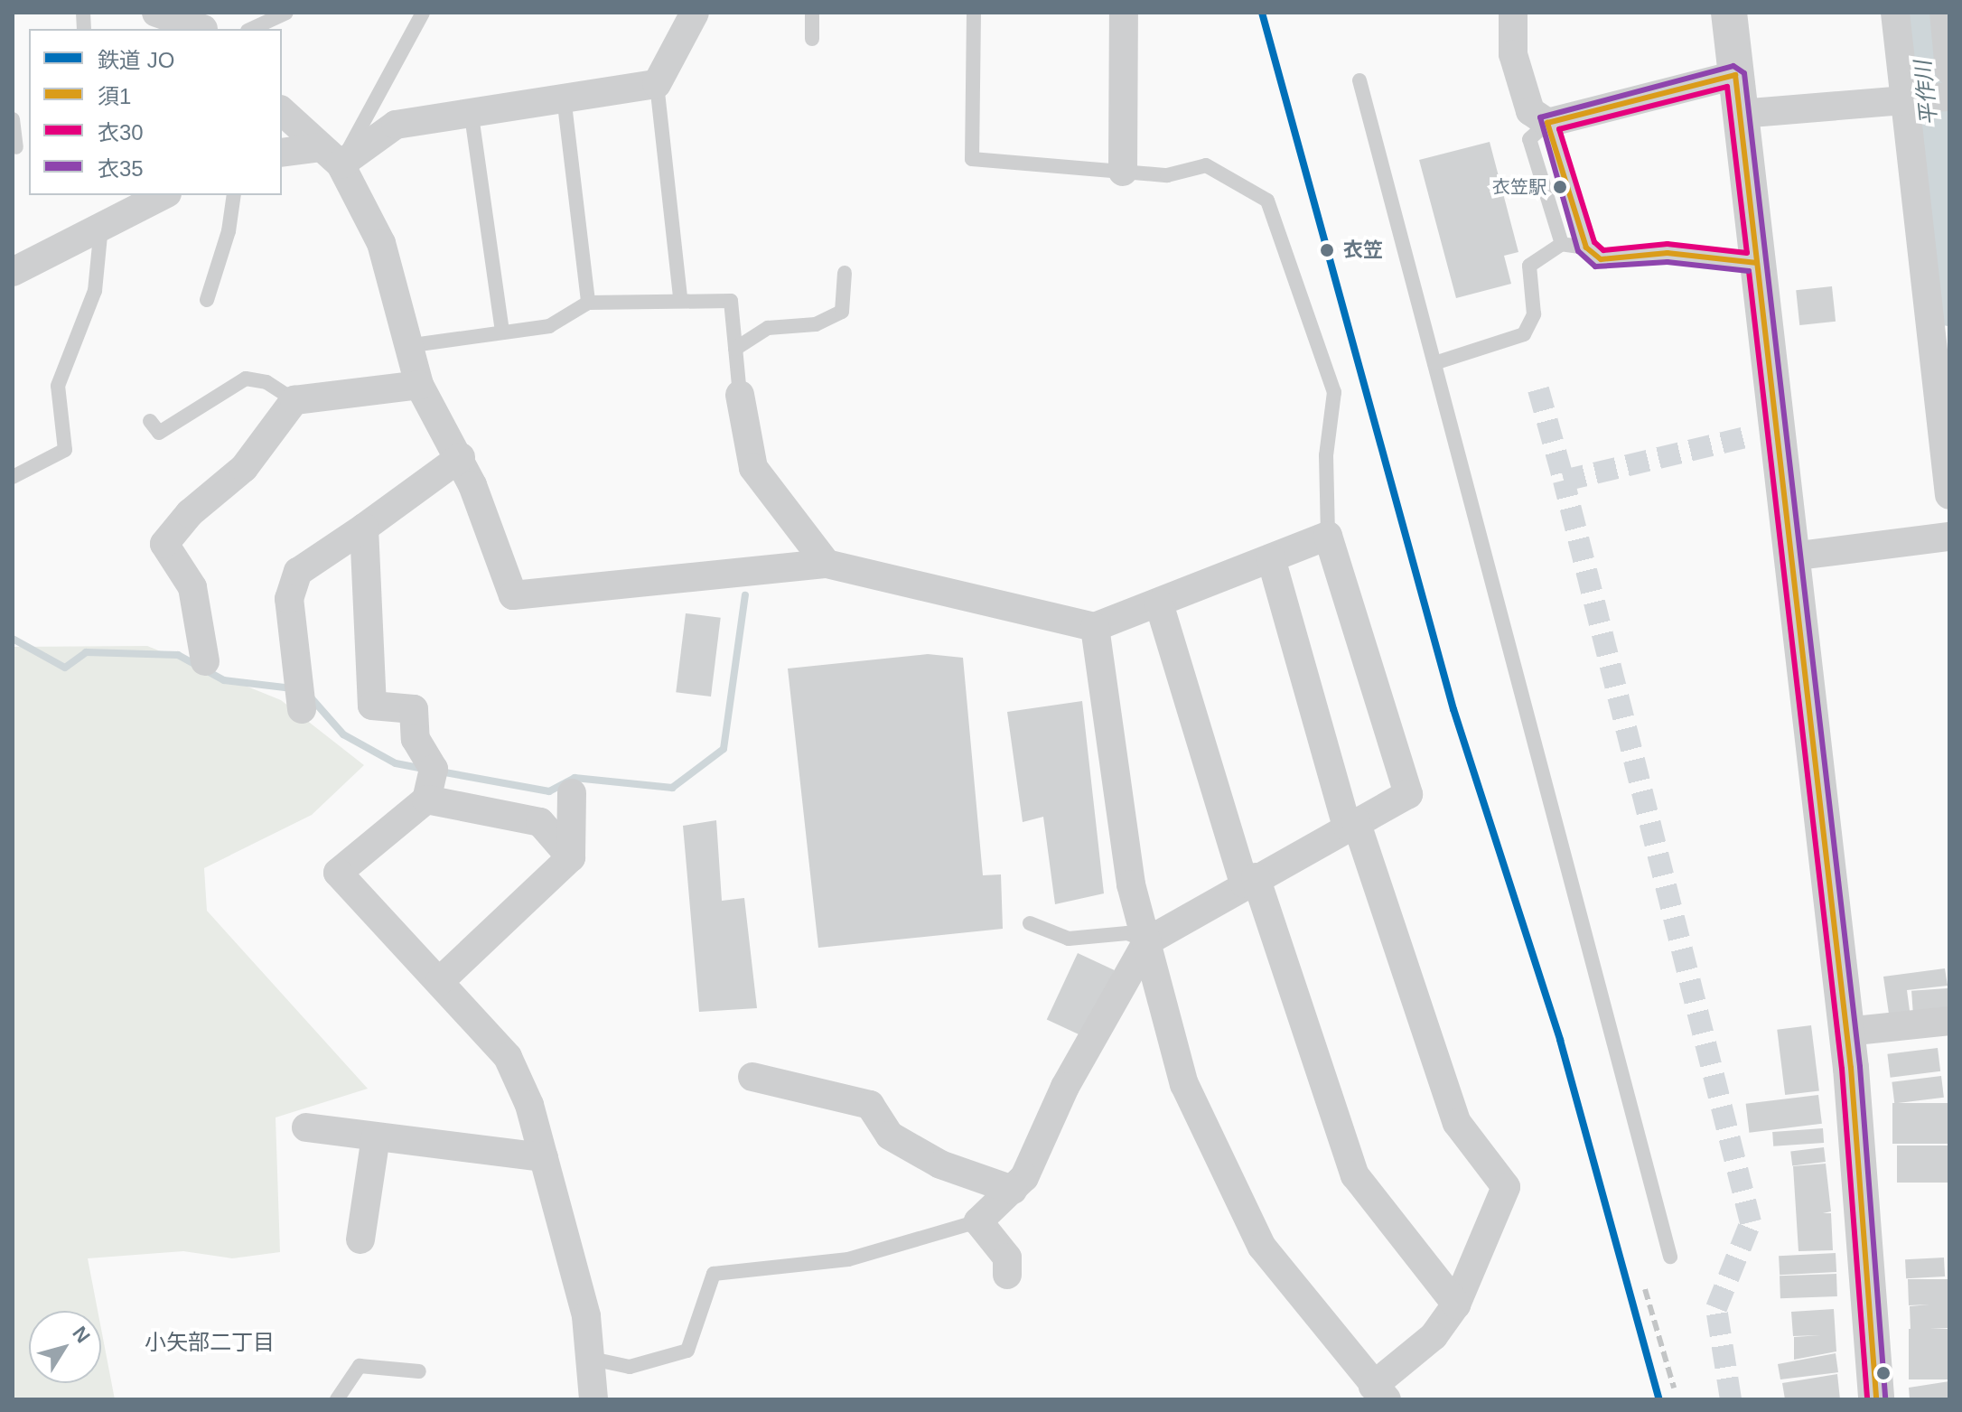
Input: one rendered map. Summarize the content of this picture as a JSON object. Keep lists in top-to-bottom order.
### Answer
{
  "districts": ["小矢部二丁目"],
  "water": ["平作川"],
  "places": ["衣笠駅", "衣笠"],
  "lines": [
    "rail line JO",
    "transit line 衣35",
    "transit line 須1",
    "transit line 衣30"
  ],
  "legend": [
    "鉄道 JO",
    "須1",
    "衣30",
    "衣35"
  ],
  "north": "top right"
}
